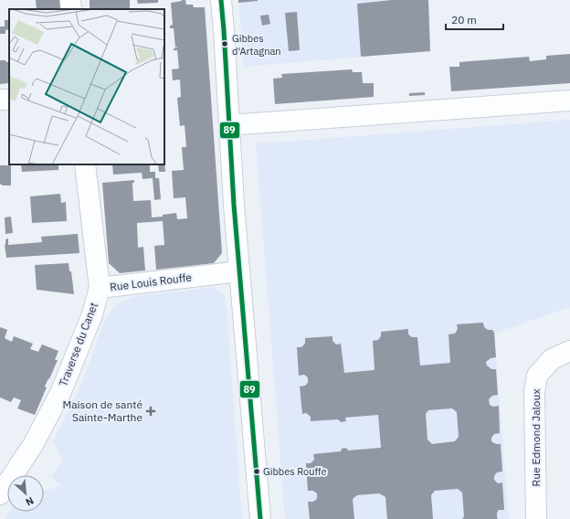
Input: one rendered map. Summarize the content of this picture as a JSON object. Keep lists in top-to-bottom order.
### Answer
{
  "streets": {
    "street": ["Rue Louis Rouffe", "Traverse du Canet", "Rue Edmond Jaloux"]
  },
  "crossings": [
    ["Rue Louis Rouffe", "Traverse du Canet"]
  ],
  "places": {
    "other": ["Gibbes d'Artagnan", "Gibbes Rouffe"],
    "health": ["Maison de santé Sainte-Marthe"]
  },
  "lines": ["transit line 89"],
  "scale_bar": "20 m",
  "north": "bottom right"
}
